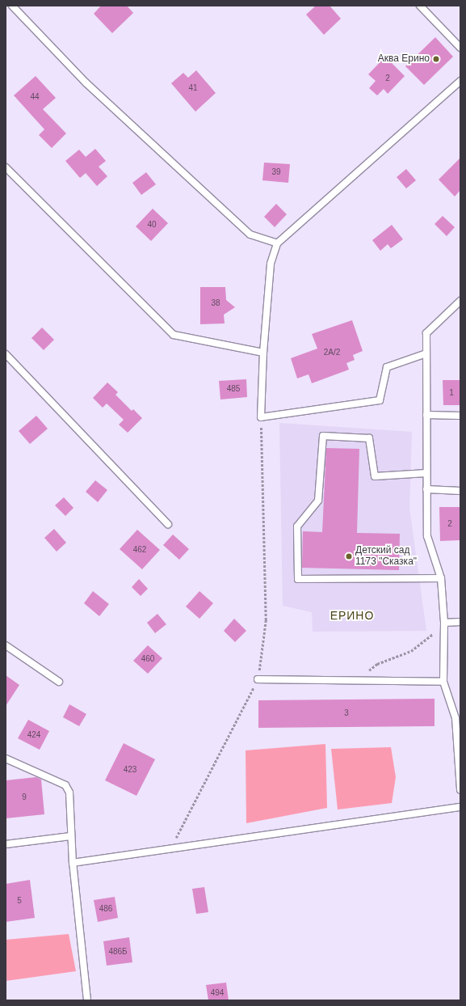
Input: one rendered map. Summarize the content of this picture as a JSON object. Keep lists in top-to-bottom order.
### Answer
{
  "districts": ["ЕРИНО"],
  "places": ["Аква Ерино", "Детский сад 1173 \"Сказка\""],
  "house_numbers": [
    "2",
    "41",
    "44",
    "39",
    "40",
    "38",
    "2А/2",
    "485",
    "1",
    "2",
    "462",
    "460",
    "3",
    "424",
    "423",
    "9",
    "5",
    "486",
    "486Б",
    "494"
  ]
}
